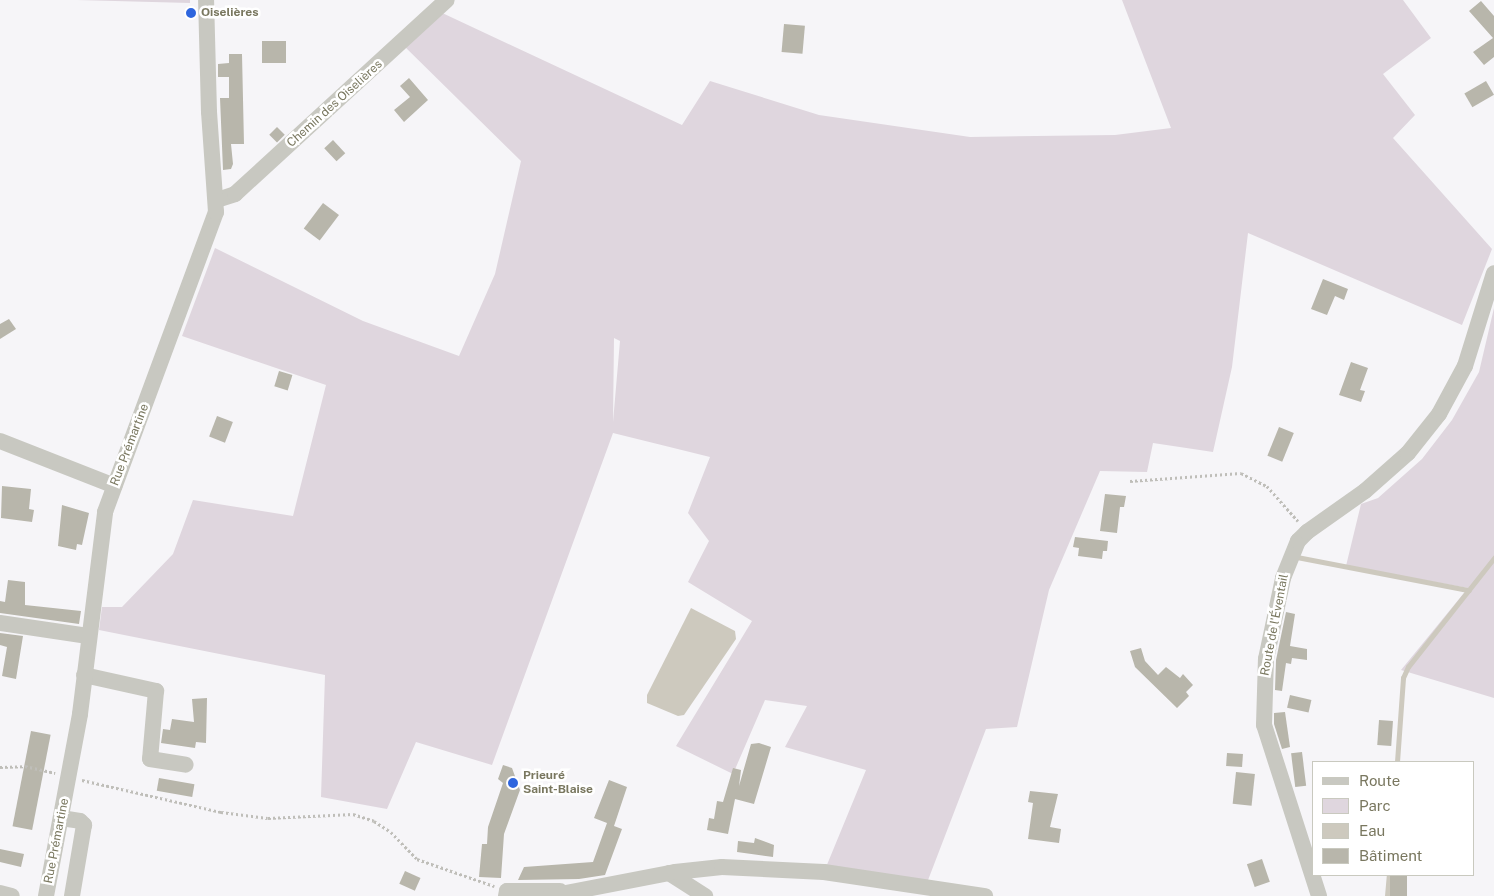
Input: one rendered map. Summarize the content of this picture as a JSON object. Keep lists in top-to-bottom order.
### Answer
{
  "streets": {
    "street": ["Chemin des Oiselières", "Rue Prémartine", "Route de l'Éventail"]
  },
  "crossings": [
    ["Chemin des Oiselières", "Rue Prémartine"]
  ],
  "places": ["Oiselières", "Prieuré Saint-Blaise"],
  "legend": [
    "Route",
    "Parc",
    "Eau",
    "Bâtiment"
  ]
}
